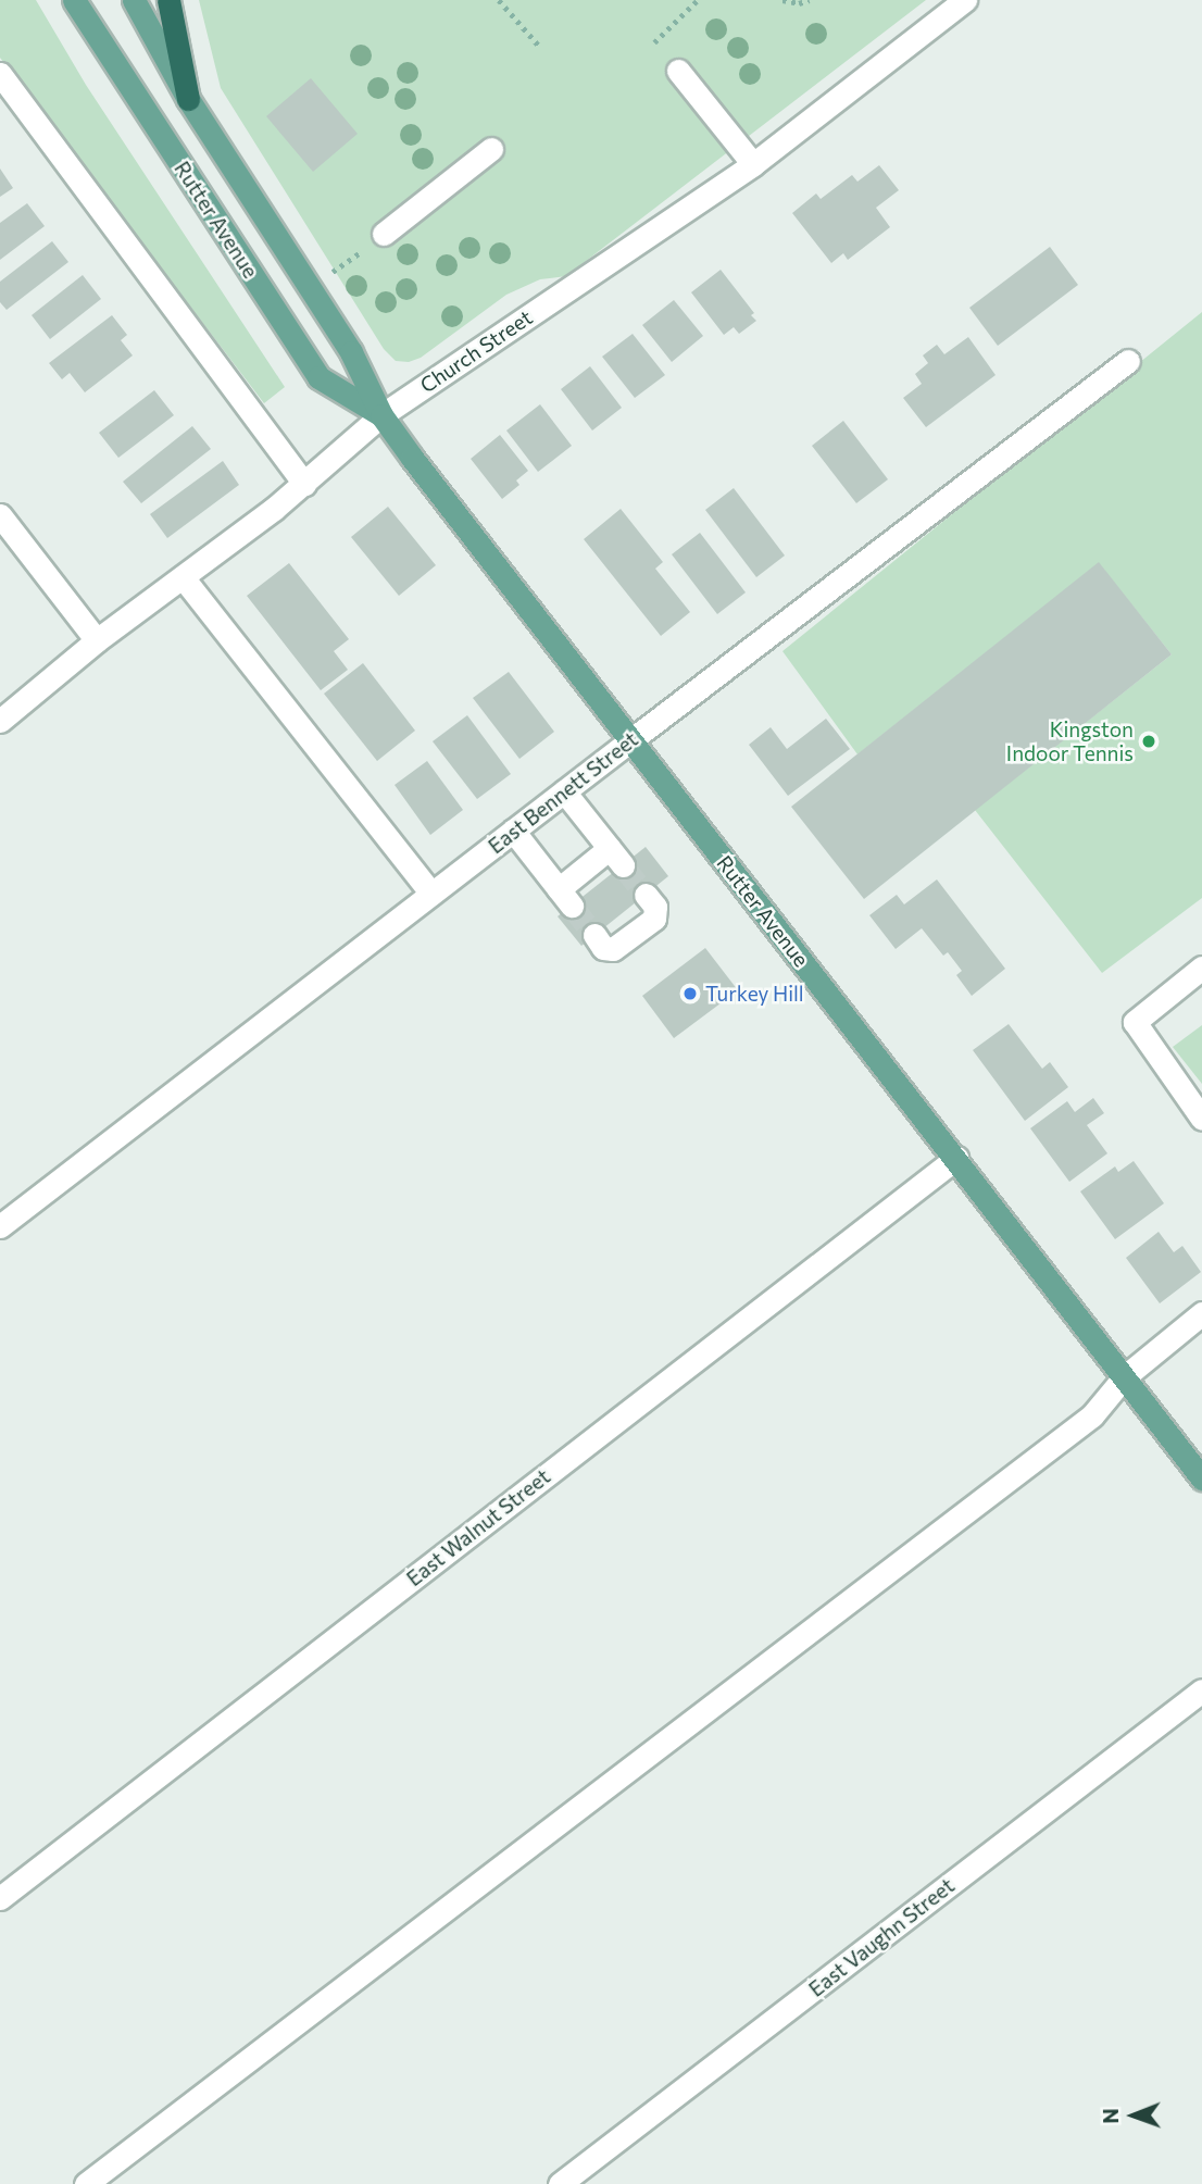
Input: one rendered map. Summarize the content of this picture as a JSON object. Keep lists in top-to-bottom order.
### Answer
{
  "streets": {
    "main road": ["Rutter Avenue"],
    "street": [
      "Church Street",
      "East Bennett Street",
      "East Walnut Street",
      "East Vaughn Street"
    ]
  },
  "crossings": [
    ["Rutter Avenue", "Church Street"],
    ["Rutter Avenue", "East Bennett Street"],
    ["Rutter Avenue", "East Walnut Street"]
  ],
  "places": ["Kingston Indoor Tennis", "Turkey Hill"],
  "north": "left"
}
